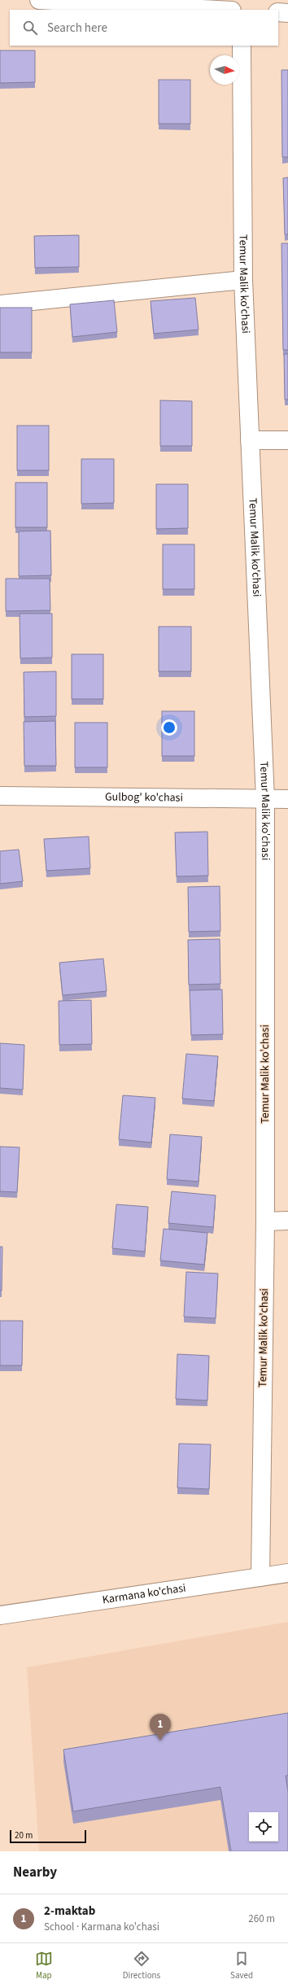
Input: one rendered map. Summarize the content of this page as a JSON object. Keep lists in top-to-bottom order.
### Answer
{
  "streets": {
    "street": ["Temur Malik ko'chasi", "Gulbog' ko'chasi", "Karmana ko'chasi"]
  },
  "crossings": [
    ["Temur Malik ko'chasi", "Gulbog' ko'chasi"],
    ["Temur Malik ko'chasi", "Karmana ko'chasi"]
  ],
  "scale_bar": "20 m",
  "north": "right",
  "page": {
    "search": "Search here",
    "pins": "1",
    "scale": "20 m",
    "heading": "Nearby",
    "list": [
      {
        "mark": "1",
        "name": "2-maktab",
        "note": "School · Karmana ko'chasi",
        "value": "260 m"
      }
    ],
    "nav": ["Map", "Directions", "Saved"]
  }
}
